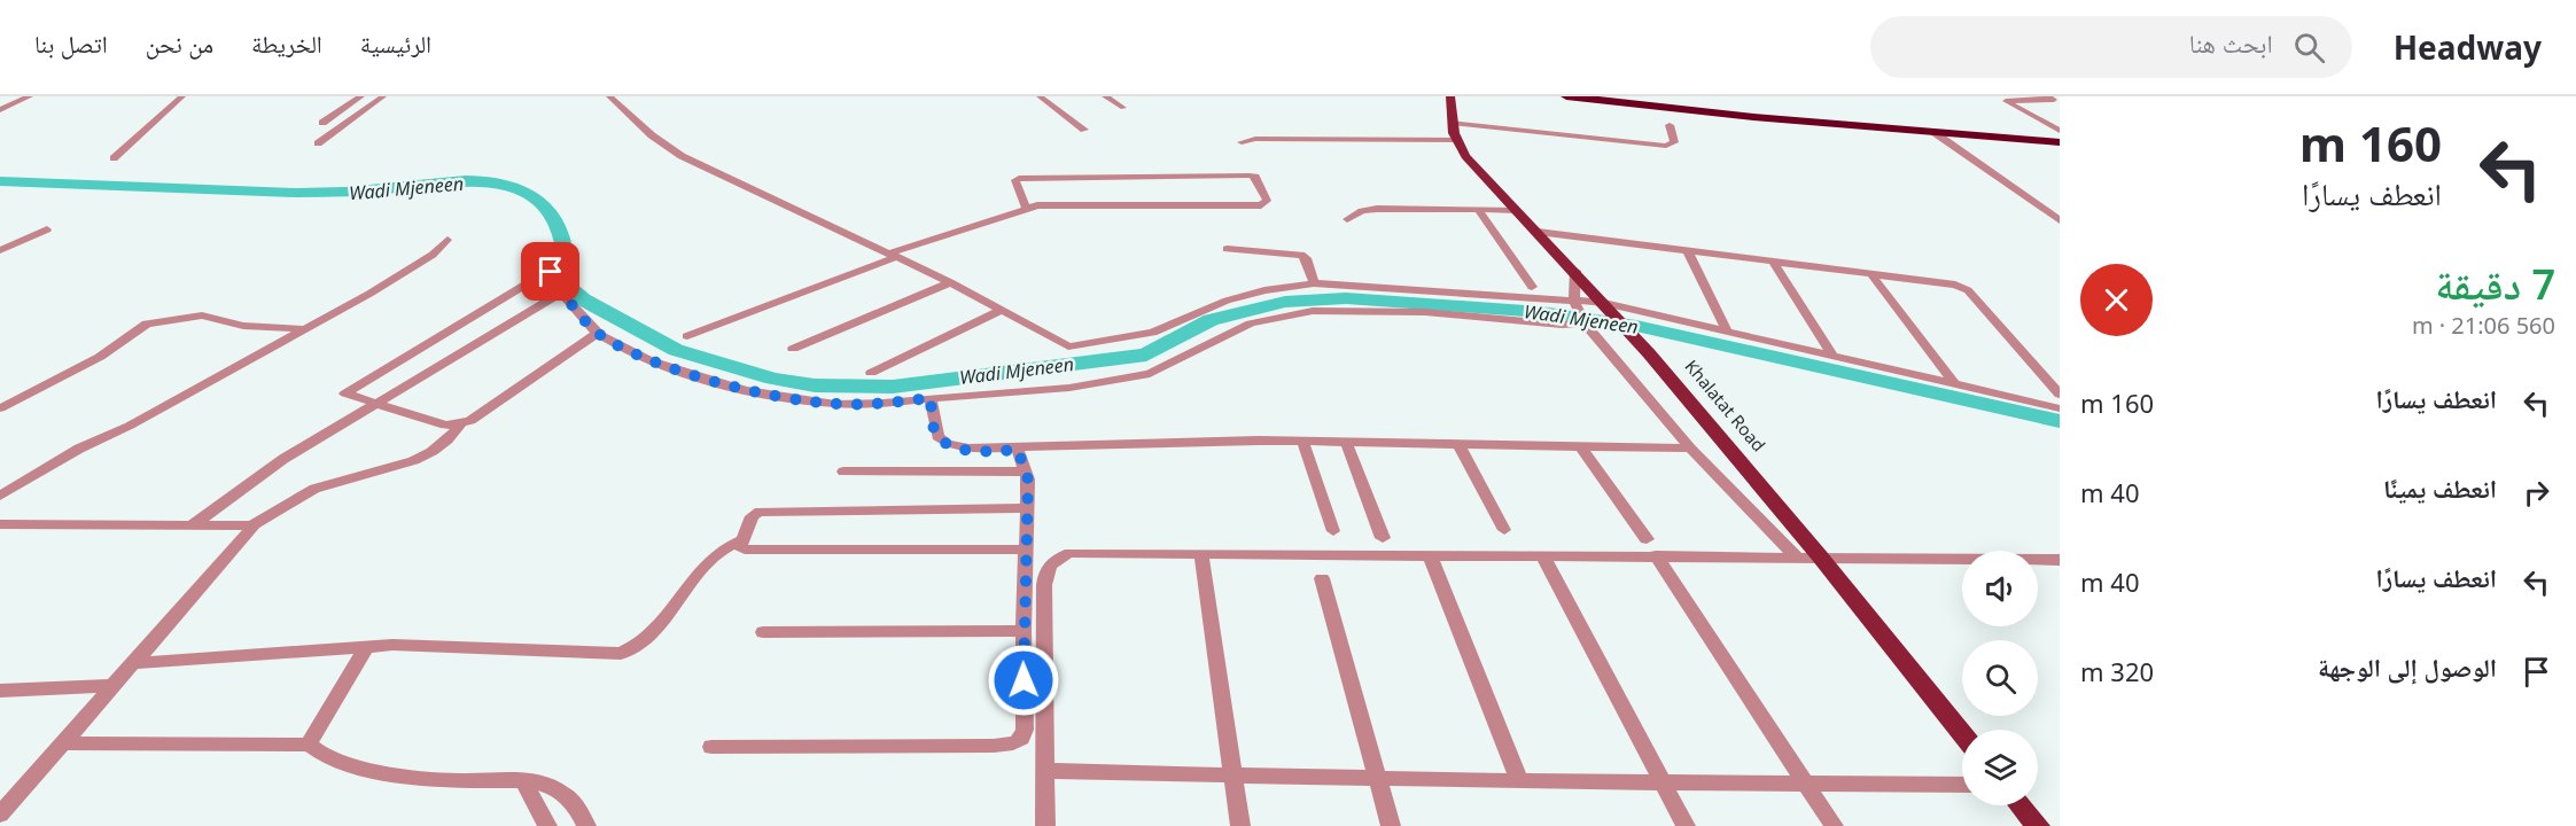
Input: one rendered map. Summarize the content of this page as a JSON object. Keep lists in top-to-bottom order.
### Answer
{
  "streets": {
    "main road": ["Khalatat Road"]
  },
  "water": ["Wadi Mjeneen"],
  "page": {
    "header": "Headway",
    "search": "ابحث هنا",
    "nav": [
      "الرئيسية",
      "الخريطة",
      "من نحن",
      "اتصل بنا"
    ],
    "turn": ["160 m", "انعطف يسارًا"],
    "heading": ["7 دقيقة", "560 m · 21:06"],
    "list": [
      {
        "name": "انعطف يسارًا",
        "value": "160 m"
      },
      {
        "name": "انعطف يمينًا",
        "value": "40 m"
      },
      {
        "name": "انعطف يسارًا",
        "value": "40 m"
      },
      {
        "name": "الوصول إلى الوجهة",
        "value": "320 m"
      }
    ]
  }
}
